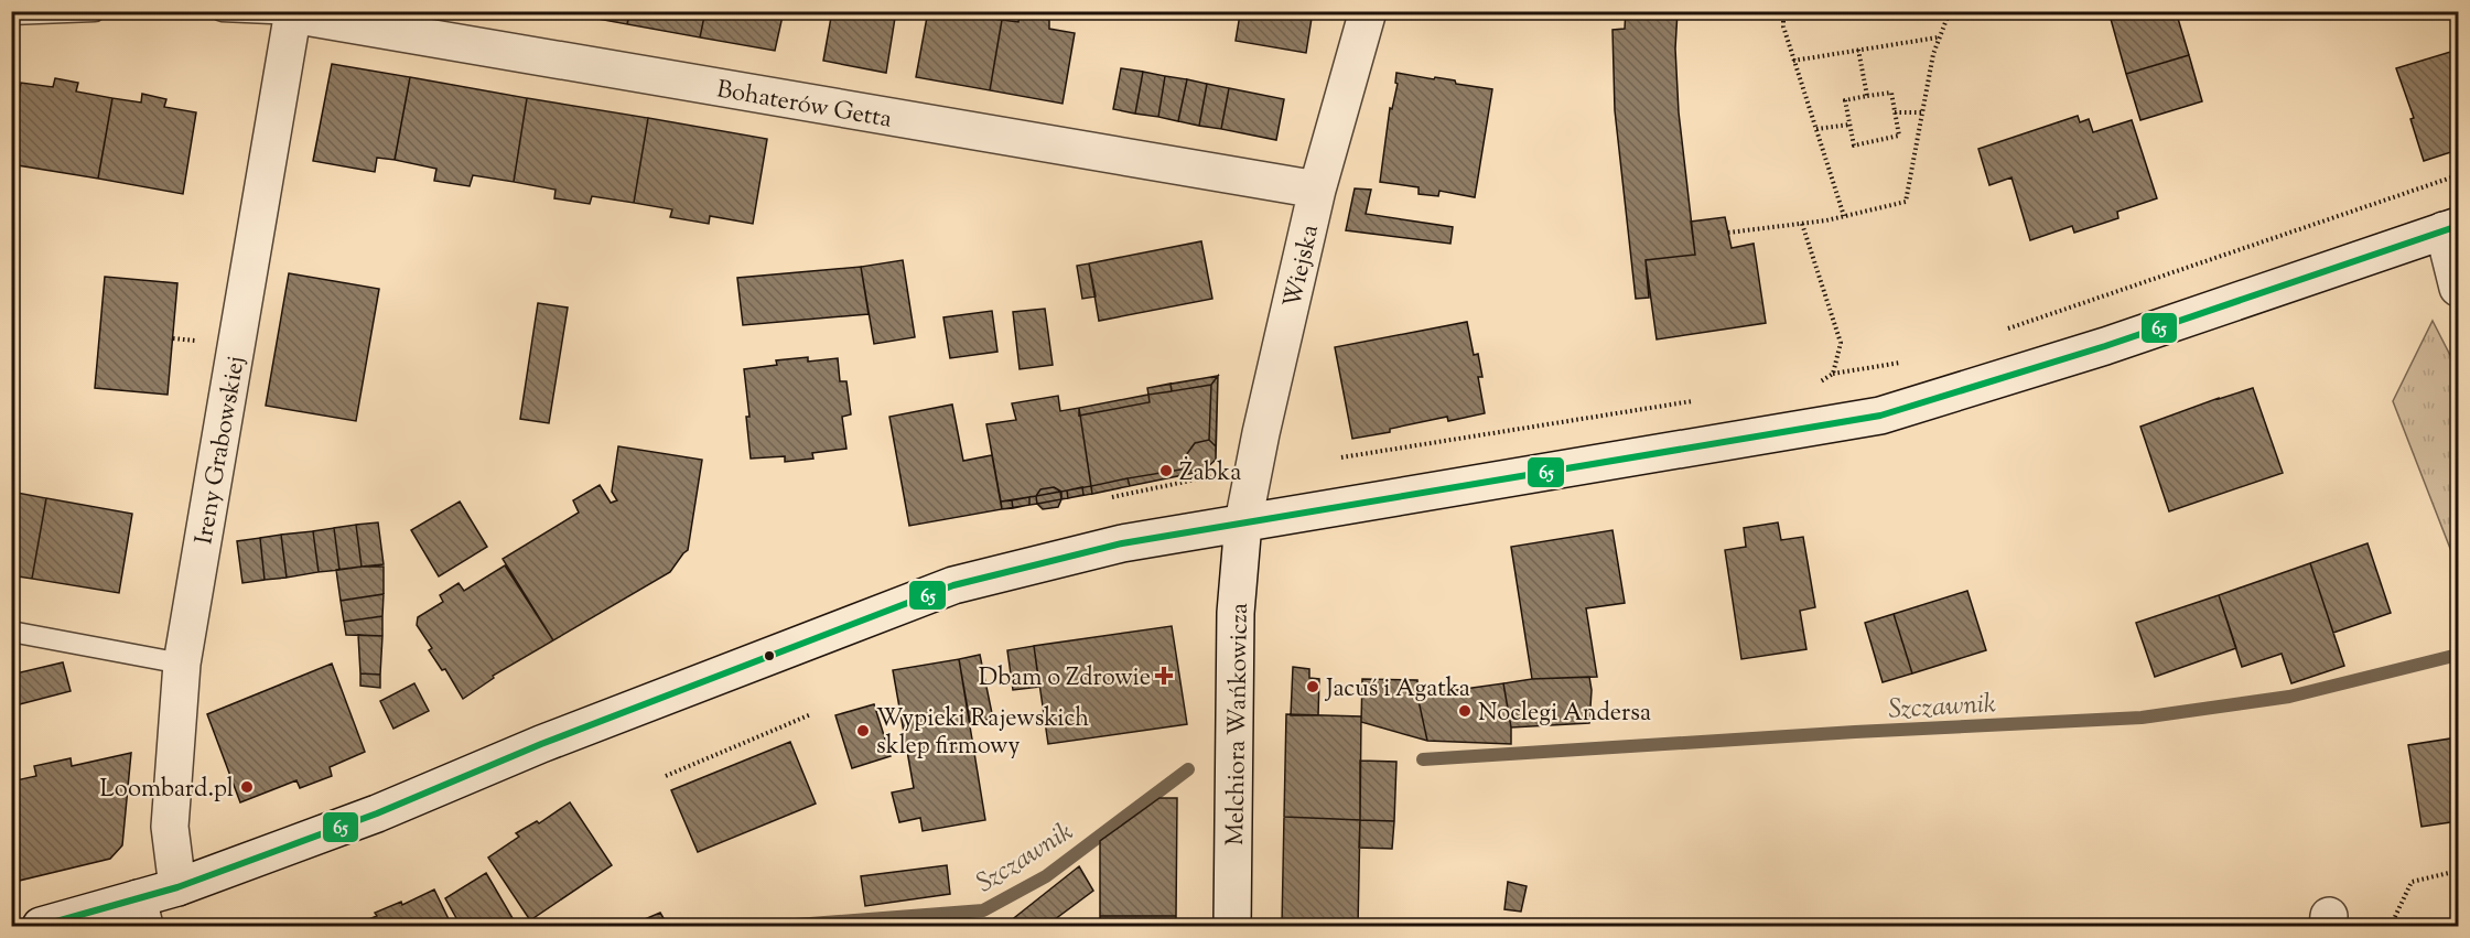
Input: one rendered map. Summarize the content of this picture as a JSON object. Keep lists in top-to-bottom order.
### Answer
{
  "streets": {
    "street": [
      "Bohaterów Getta",
      "Wiejska",
      "Ireny Grabowskiej",
      "Melchiora Wańkowicza"
    ]
  },
  "crossings": [
    ["Bohaterów Getta", "Wiejska"],
    ["Bohaterów Getta", "Ireny Grabowskiej"],
    ["Wiejska", "Melchiora Wańkowicza"]
  ],
  "water": ["Szczawnik"],
  "places": {
    "other": [
      "Żabka",
      "Jacuś i Agatka",
      "Noclegi Andersa",
      "Wypieki Rajewskich sklep firmowy",
      "Loombard.pl"
    ],
    "health": ["Dbam o Zdrowie"]
  },
  "lines": ["transit line 65"]
}
